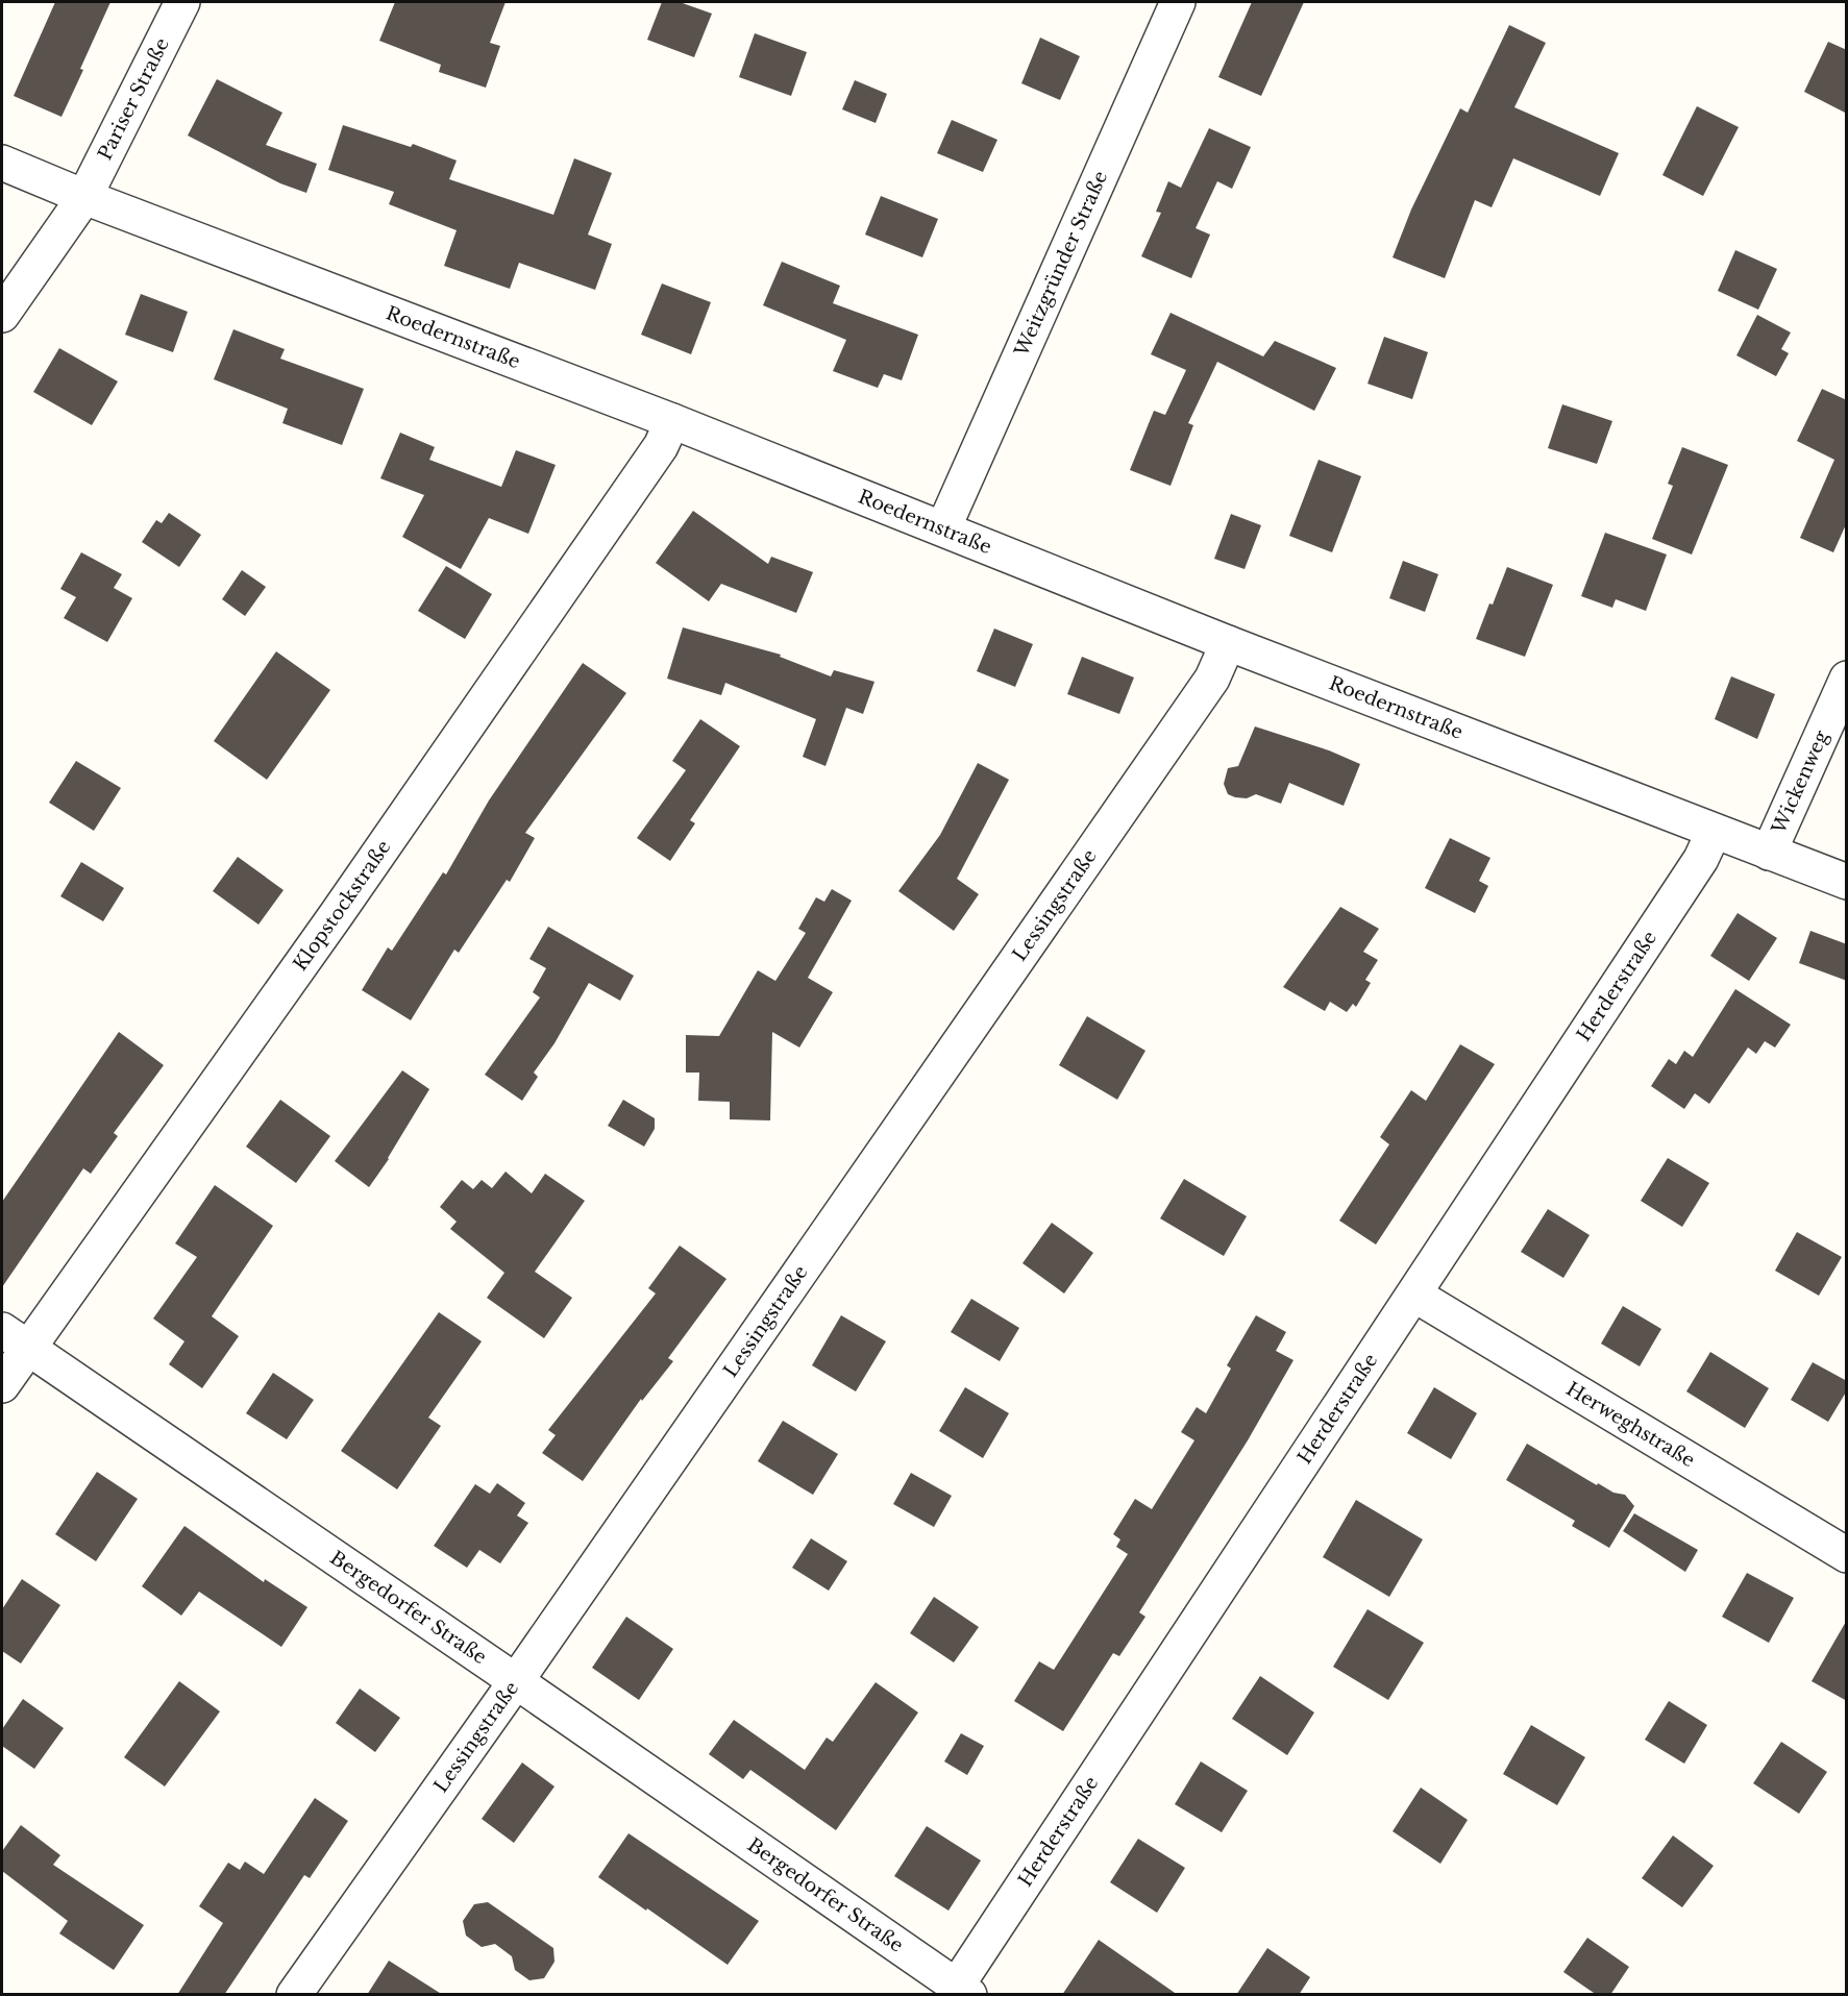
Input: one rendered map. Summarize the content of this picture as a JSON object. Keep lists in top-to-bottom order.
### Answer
{
  "streets": {
    "street": [
      "Pariser Straße",
      "Weitzgründer Straße",
      "Roedernstraße",
      "Wickenweg",
      "Lessingstraße",
      "Klopstockstraße",
      "Herderstraße",
      "Herweghstraße",
      "Bergedorfer Straße"
    ]
  },
  "crossings": [
    ["Pariser Straße", "Roedernstraße"],
    ["Weitzgründer Straße", "Roedernstraße"],
    ["Roedernstraße", "Wickenweg"],
    ["Roedernstraße", "Lessingstraße"],
    ["Roedernstraße", "Klopstockstraße"],
    ["Roedernstraße", "Herderstraße"],
    ["Lessingstraße", "Bergedorfer Straße"],
    ["Klopstockstraße", "Bergedorfer Straße"],
    ["Herderstraße", "Herweghstraße"],
    ["Herderstraße", "Bergedorfer Straße"]
  ]
}
